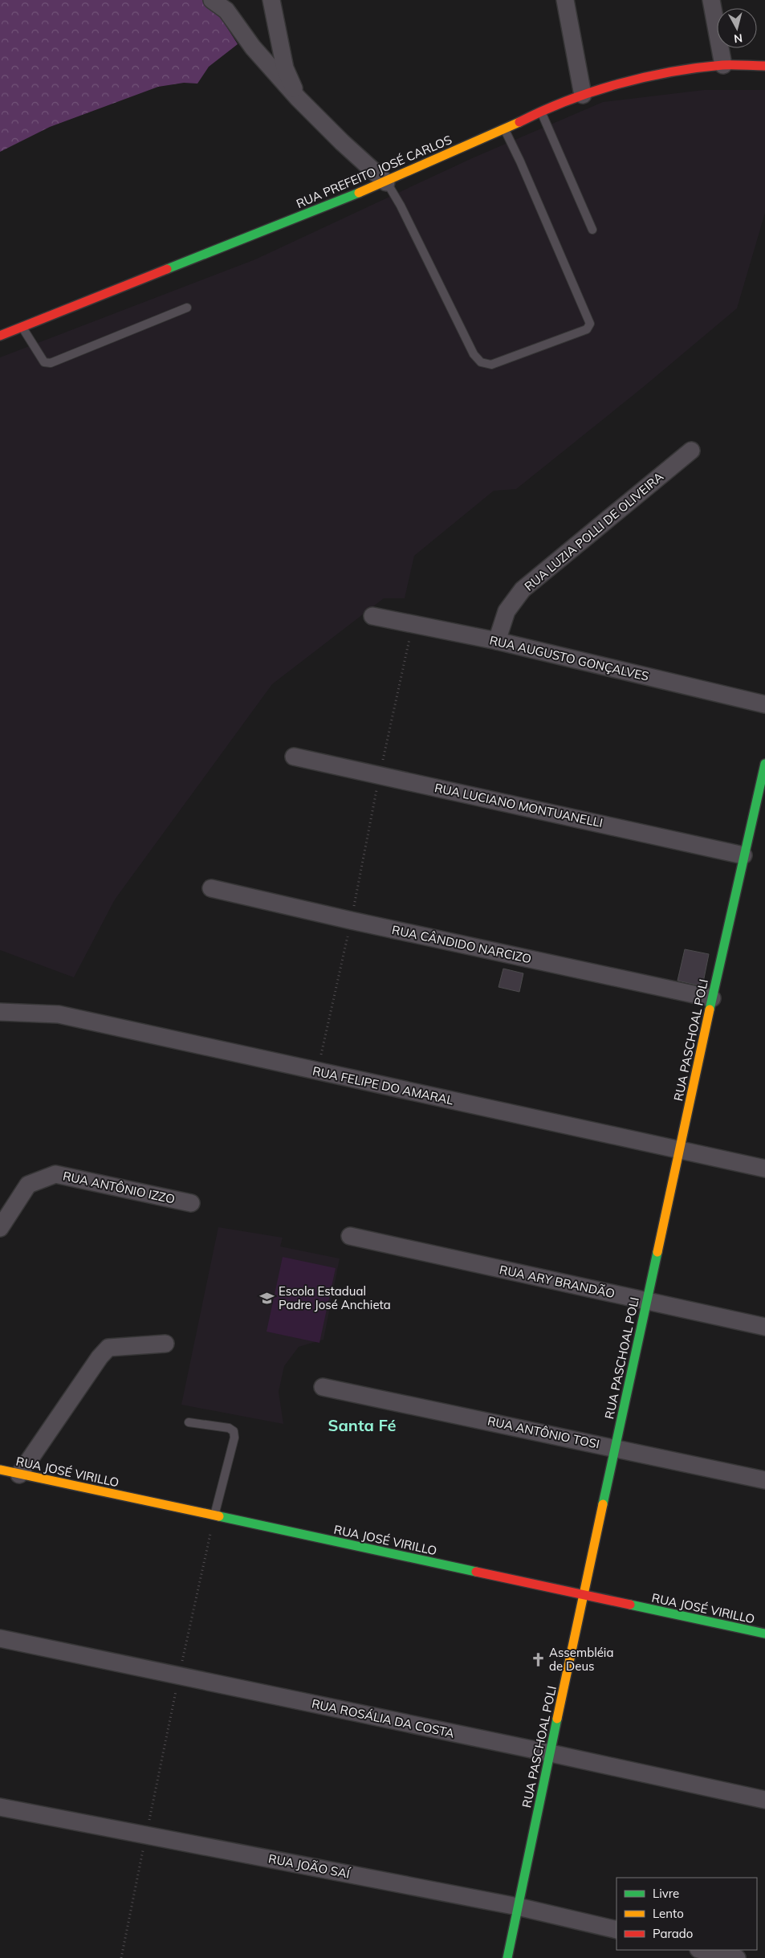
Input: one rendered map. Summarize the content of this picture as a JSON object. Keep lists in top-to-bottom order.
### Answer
{
  "streets": {
    "street": [
      "RUA PREFEITO JOSÉ CARLOS",
      "RUA LUZIA POLLI DE OLIVEIRA",
      "RUA AUGUSTO GONÇALVES",
      "RUA LUCIANO MONTUANELLI",
      "RUA CÂNDIDO NARCIZO",
      "RUA PASCHOAL POLI",
      "RUA FELIPE DO AMARAL",
      "RUA ANTÔNIO IZZO",
      "RUA ARY BRANDÃO",
      "RUA ANTÔNIO TOSI",
      "RUA JOSÉ VIRILLO",
      "RUA ROSÁLIA DA COSTA",
      "RUA JOÃO SAÍ"
    ]
  },
  "crossings": [
    ["RUA LUZIA POLLI DE OLIVEIRA", "RUA AUGUSTO GONÇALVES"],
    ["RUA LUCIANO MONTUANELLI", "RUA PASCHOAL POLI"],
    ["RUA CÂNDIDO NARCIZO", "RUA PASCHOAL POLI"],
    ["RUA PASCHOAL POLI", "RUA FELIPE DO AMARAL"],
    ["RUA PASCHOAL POLI", "RUA ARY BRANDÃO"],
    ["RUA PASCHOAL POLI", "RUA ANTÔNIO TOSI"],
    ["RUA PASCHOAL POLI", "RUA JOSÉ VIRILLO"],
    ["RUA PASCHOAL POLI", "RUA ROSÁLIA DA COSTA"],
    ["RUA PASCHOAL POLI", "RUA JOÃO SAÍ"]
  ],
  "districts": ["Santa Fé"],
  "places": {
    "school or university": ["Escola Estadual Padre José Anchieta"],
    "church": ["Assembléia de Deus"]
  },
  "legend": ["Livre", "Lento", "Parado"],
  "north": "bottom"
}
